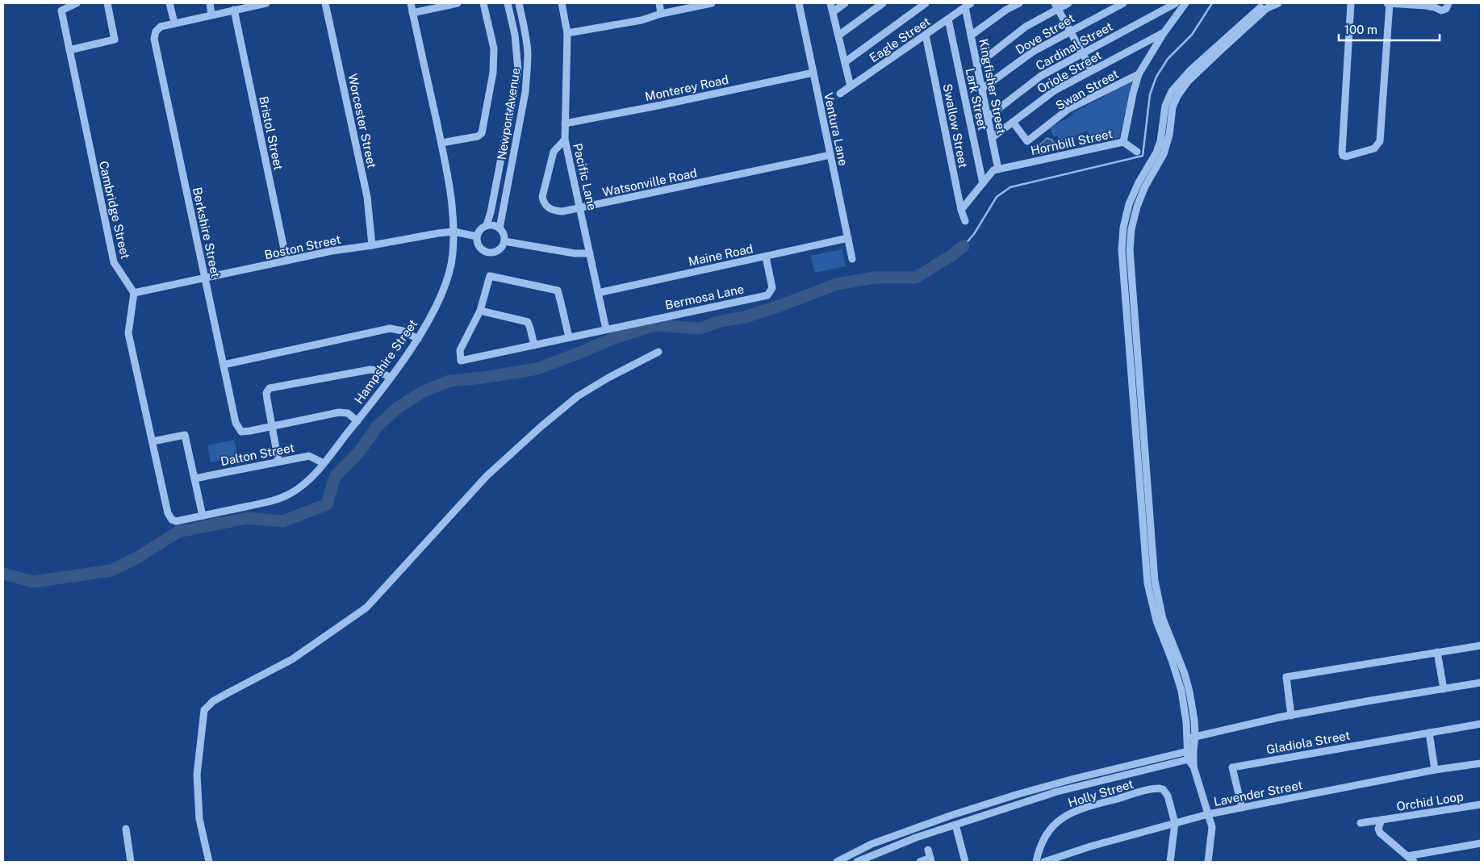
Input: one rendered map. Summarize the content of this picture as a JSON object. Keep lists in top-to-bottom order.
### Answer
{
  "streets": {
    "street": [
      "Dove Street",
      "Eagle Street",
      "Cardinal Street",
      "Oriole Street",
      "Kingfisher Street",
      "Monterey Road",
      "Swan Street",
      "Lark Street",
      "Newport Avenue",
      "Worcester Street",
      "Swallow Street",
      "Ventura Lane",
      "Bristol Street",
      "Hornbill Street",
      "Pacific Lane",
      "Watsonville Road",
      "Cambridge Street",
      "Berkshire Street",
      "Boston Street",
      "Maine Road",
      "Bermosa Lane",
      "Hampshire Street",
      "Dalton Street",
      "Gladiola Street",
      "Holly Street",
      "Lavender Street",
      "Orchid Loop"
    ]
  },
  "crossings": [
    ["Dove Street", "Kingfisher Street"],
    ["Eagle Street", "Kingfisher Street"],
    ["Eagle Street", "Lark Street"],
    ["Eagle Street", "Swallow Street"],
    ["Cardinal Street", "Kingfisher Street"],
    ["Oriole Street", "Kingfisher Street"],
    ["Oriole Street", "Swan Street"],
    ["Oriole Street", "Hornbill Street"],
    ["Kingfisher Street", "Hornbill Street"],
    ["Monterey Road", "Ventura Lane"],
    ["Monterey Road", "Pacific Lane"],
    ["Swan Street", "Hornbill Street"],
    ["Lark Street", "Hornbill Street"],
    ["Newport Avenue", "Boston Street"],
    ["Worcester Street", "Boston Street"],
    ["Swallow Street", "Hornbill Street"],
    ["Ventura Lane", "Watsonville Road"],
    ["Ventura Lane", "Maine Road"],
    ["Bristol Street", "Berkshire Street"],
    ["Bristol Street", "Boston Street"],
    ["Pacific Lane", "Watsonville Road"],
    ["Pacific Lane", "Maine Road"],
    ["Pacific Lane", "Bermosa Lane"],
    ["Cambridge Street", "Boston Street"],
    ["Berkshire Street", "Boston Street"],
    ["Berkshire Street", "Hampshire Street"],
    ["Boston Street", "Hampshire Street"],
    ["Maine Road", "Bermosa Lane"],
    ["Hampshire Street", "Dalton Street"],
    ["Gladiola Street", "Lavender Street"],
    ["Holly Street", "Lavender Street"]
  ],
  "scale_bar": "100 m"
}
